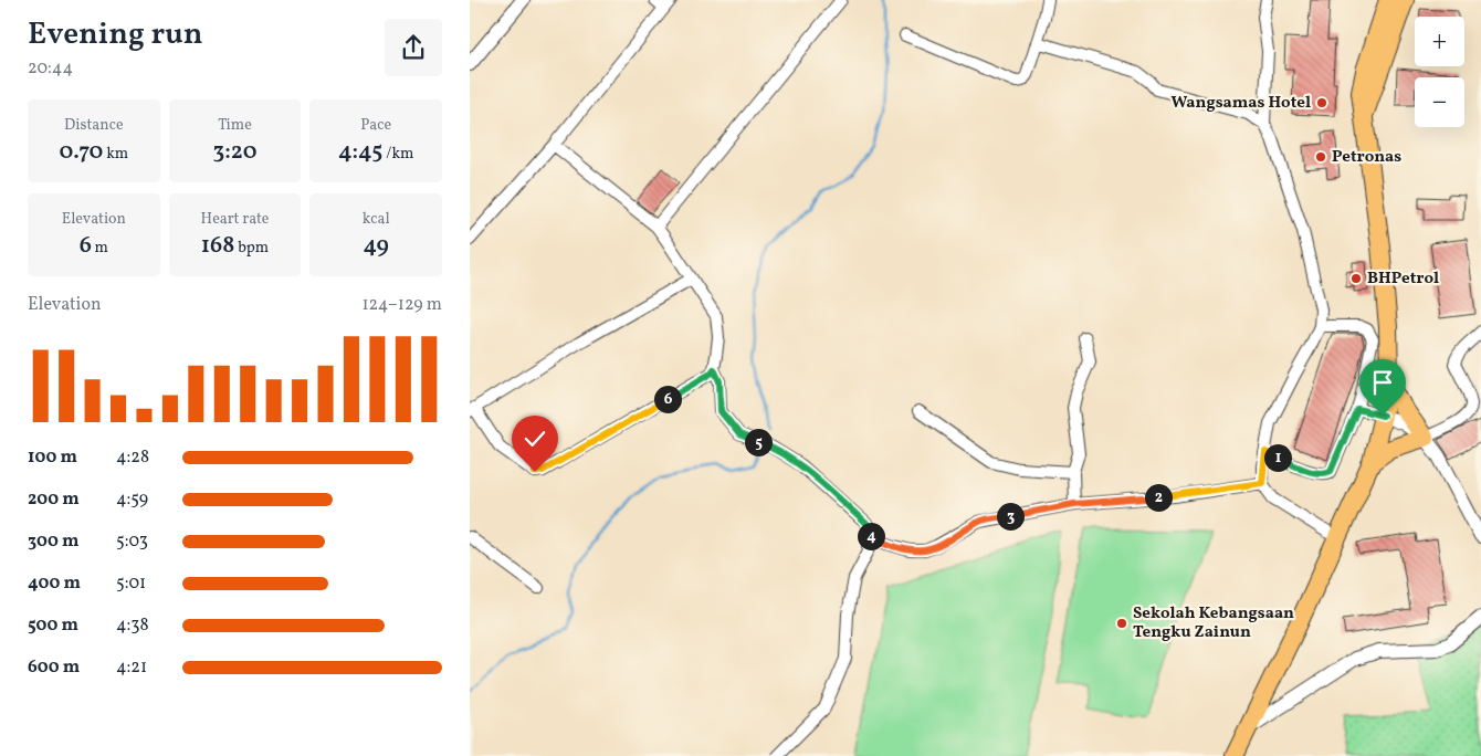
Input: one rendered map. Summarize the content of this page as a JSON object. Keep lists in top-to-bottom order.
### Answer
{
  "places": [
    "Wangsamas Hotel",
    "Petronas",
    "BHPetrol",
    "Sekolah Kebangsaan Tengku Zainun"
  ],
  "page": {
    "heading": ["Evening run", "20:44"],
    "map_buttons": ["+", "−"],
    "stats": [
      ["Distance", "0.70 km"],
      ["Time", "3:20"],
      ["Pace", "4:45 /km"],
      ["Elevation", "6 m"],
      ["Heart rate", "168 bpm"],
      ["kcal", "49"]
    ],
    "chart": ["Elevation", "124–129 m"],
    "pins": [
      "6",
      "5",
      "1",
      "2",
      "3",
      "4"
    ],
    "list": [
      {
        "name": "100 m",
        "note": "4:28"
      },
      {
        "name": "200 m",
        "note": "4:59"
      },
      {
        "name": "300 m",
        "note": "5:03"
      },
      {
        "name": "400 m",
        "note": "5:01"
      },
      {
        "name": "500 m",
        "note": "4:38"
      },
      {
        "name": "600 m",
        "note": "4:21"
      }
    ]
  }
}
